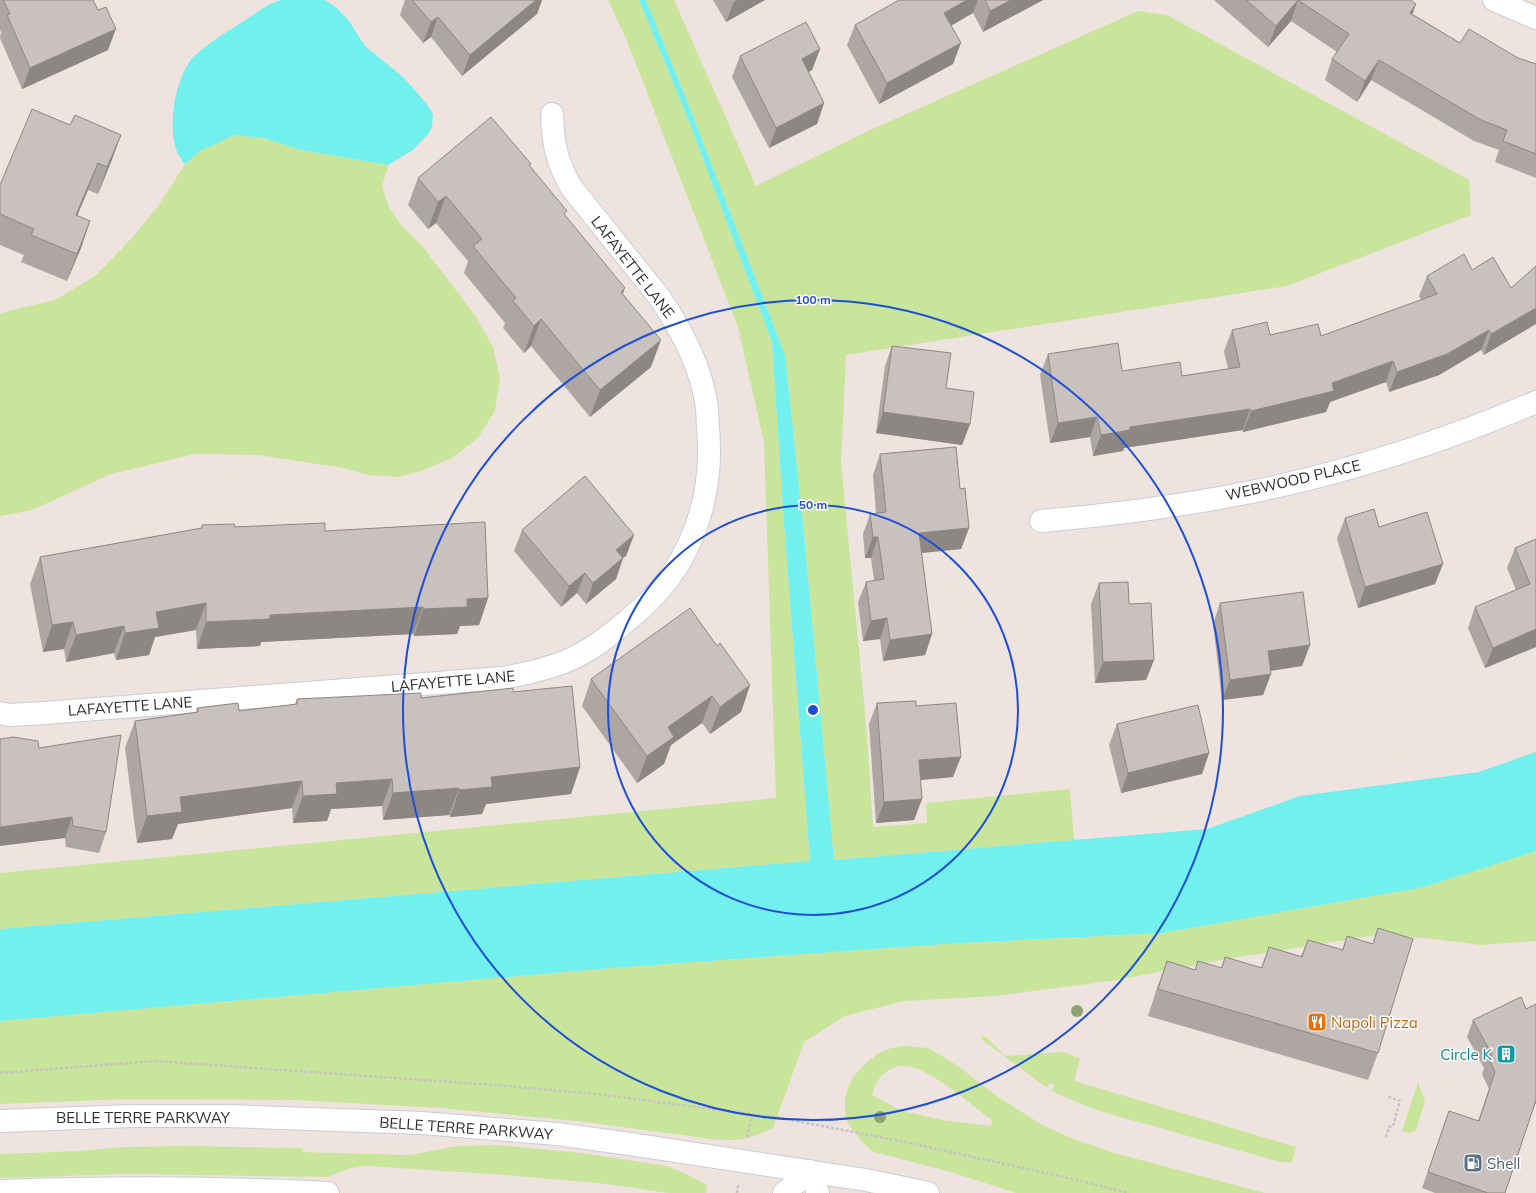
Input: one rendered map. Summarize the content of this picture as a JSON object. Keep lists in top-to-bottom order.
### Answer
{
  "streets": {
    "street": ["LAFAYETTE LANE", "WEBWOOD PLACE", "BELLE TERRE PARKWAY"]
  },
  "places": {
    "restaurant": ["Napoli Pizza"],
    "building": ["Circle K"],
    "fuel station": ["Shell"]
  },
  "rings": ["100 m", "50 m"]
}
